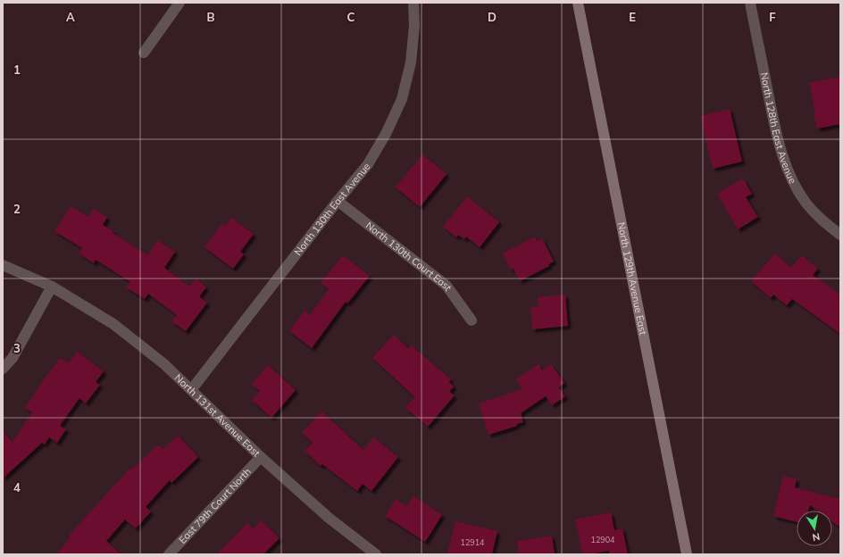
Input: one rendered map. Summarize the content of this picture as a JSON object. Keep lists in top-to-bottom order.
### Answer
{
  "streets": {
    "main road": ["North 129th Avenue East"],
    "street": [
      "North 128th East Avenue",
      "North 130th East Avenue",
      "North 130th Court East",
      "North 131st Avenue East",
      "East 79th Court North"
    ]
  },
  "crossings": [
    ["North 130th East Avenue", "North 130th Court East"],
    ["North 130th East Avenue", "North 131st Avenue East"],
    ["North 131st Avenue East", "East 79th Court North"]
  ],
  "house_numbers": ["12904", "12914"],
  "north": "bottom",
  "grid": {
    "columns": [
      "A",
      "B",
      "C",
      "D",
      "E",
      "F"
    ],
    "rows": [
      "1",
      "2",
      "3",
      "4"
    ]
  }
}
